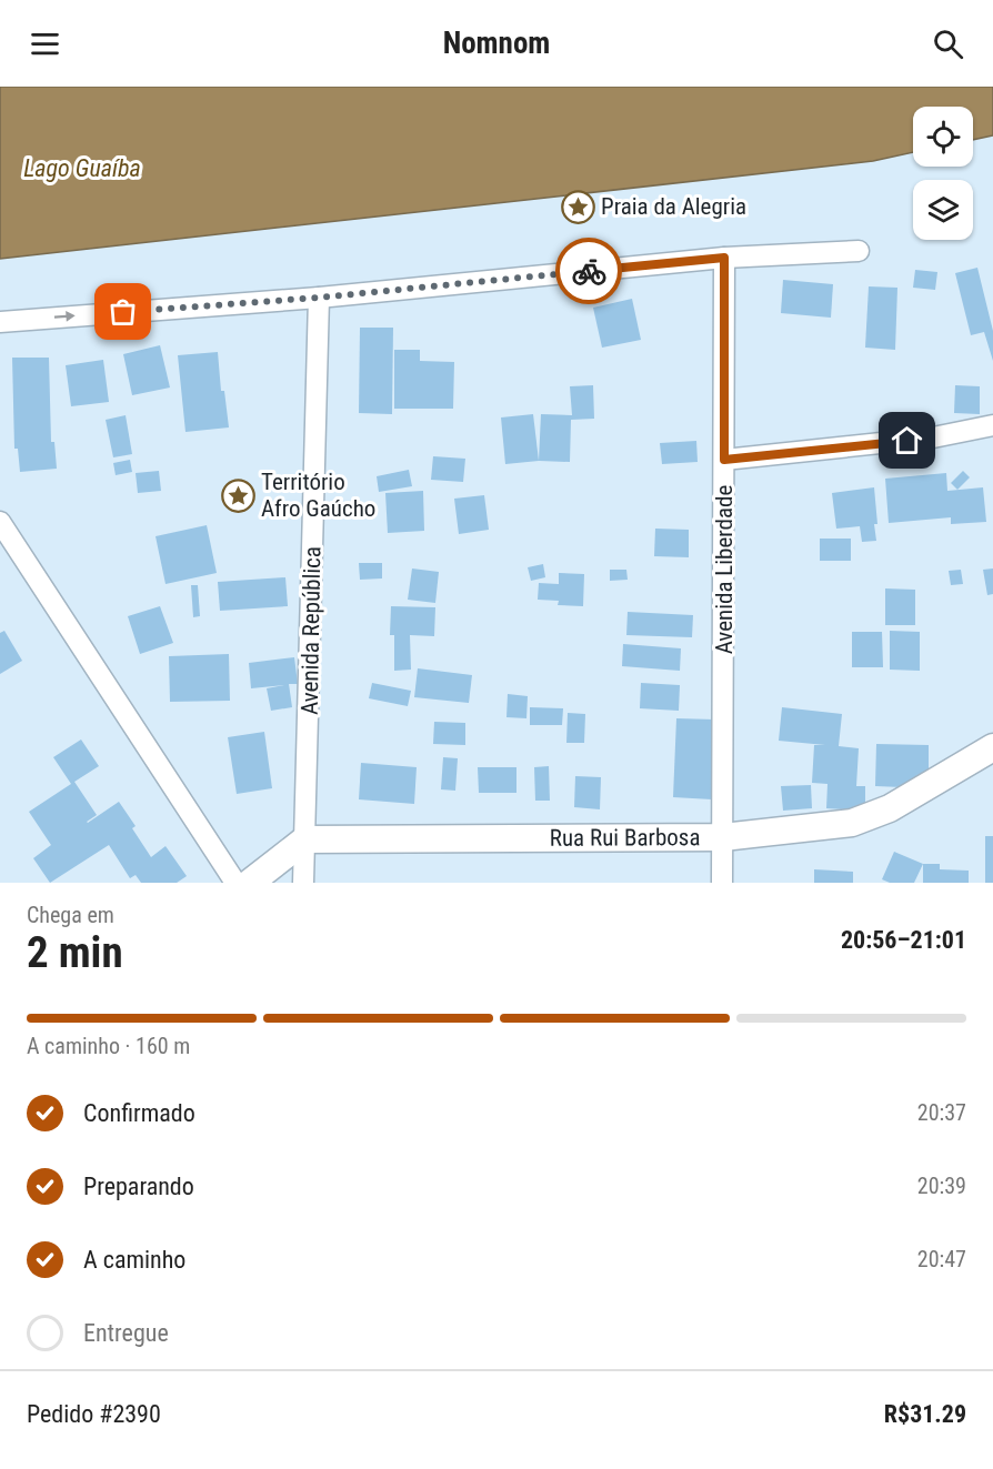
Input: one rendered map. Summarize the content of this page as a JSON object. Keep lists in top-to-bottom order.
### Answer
{
  "streets": {
    "street": ["Avenida Liberdade", "Avenida República", "Rua Rui Barbosa"]
  },
  "crossings": [
    ["Avenida Liberdade", "Rua Rui Barbosa"],
    ["Avenida República", "Rua Rui Barbosa"]
  ],
  "water": ["Lago Guaíba"],
  "places": {
    "place": ["Praia da Alegria", "Território Afro Gaúcho"]
  },
  "page": {
    "header": "Nomnom",
    "heading": ["2 min", "Chega em", "20:56–21:01"],
    "panel": ["Pedido #2390", "R$31.29"],
    "bar": "A caminho · 160 m",
    "list": [
      ["Confirmado", "20:37"],
      ["Preparando", "20:39"],
      ["A caminho", "20:47"],
      "Entregue"
    ]
  }
}
